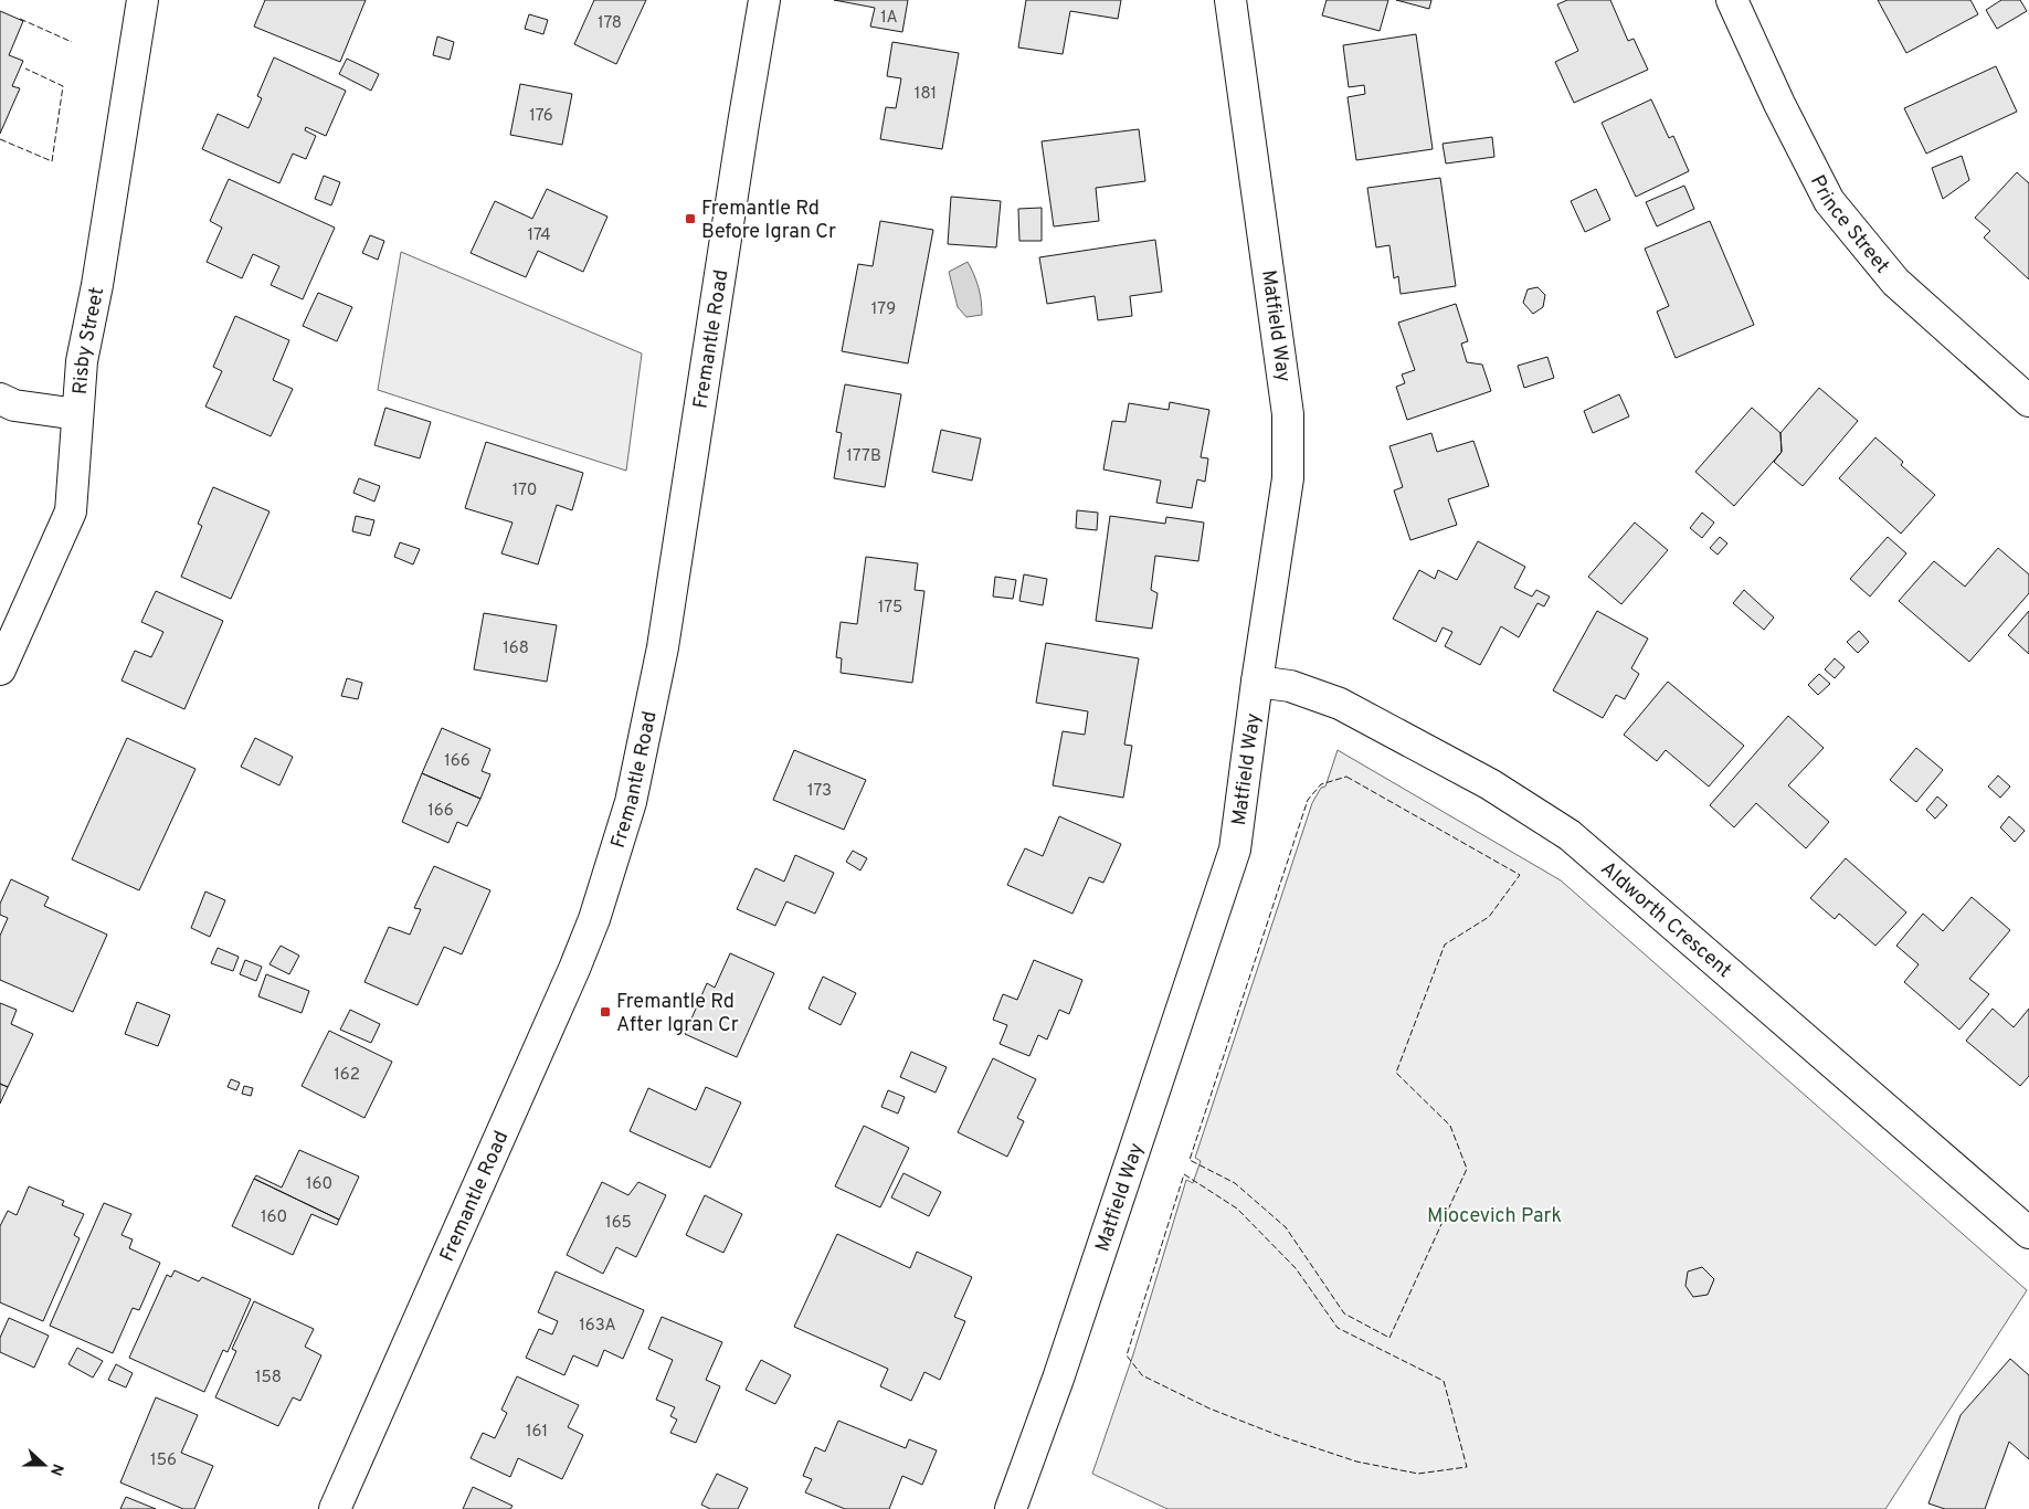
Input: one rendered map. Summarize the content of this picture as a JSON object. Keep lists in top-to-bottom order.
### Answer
{
  "streets": {
    "street": [
      "Prince Street",
      "Matfield Way",
      "Fremantle Road",
      "Risby Street",
      "Aldworth Crescent"
    ]
  },
  "crossings": [
    ["Matfield Way", "Aldworth Crescent"]
  ],
  "parks": ["Miocevich Park"],
  "places": {
    "transit": ["Fremantle Rd Before Igran Cr", "Fremantle Rd After Igran Cr"]
  },
  "house_numbers": [
    "1A",
    "178",
    "181",
    "176",
    "174",
    "179",
    "177B",
    "170",
    "175",
    "168",
    "166",
    "173",
    "166",
    "162",
    "160",
    "160",
    "165",
    "163A",
    "158",
    "161",
    "156"
  ],
  "north": "right"
}
